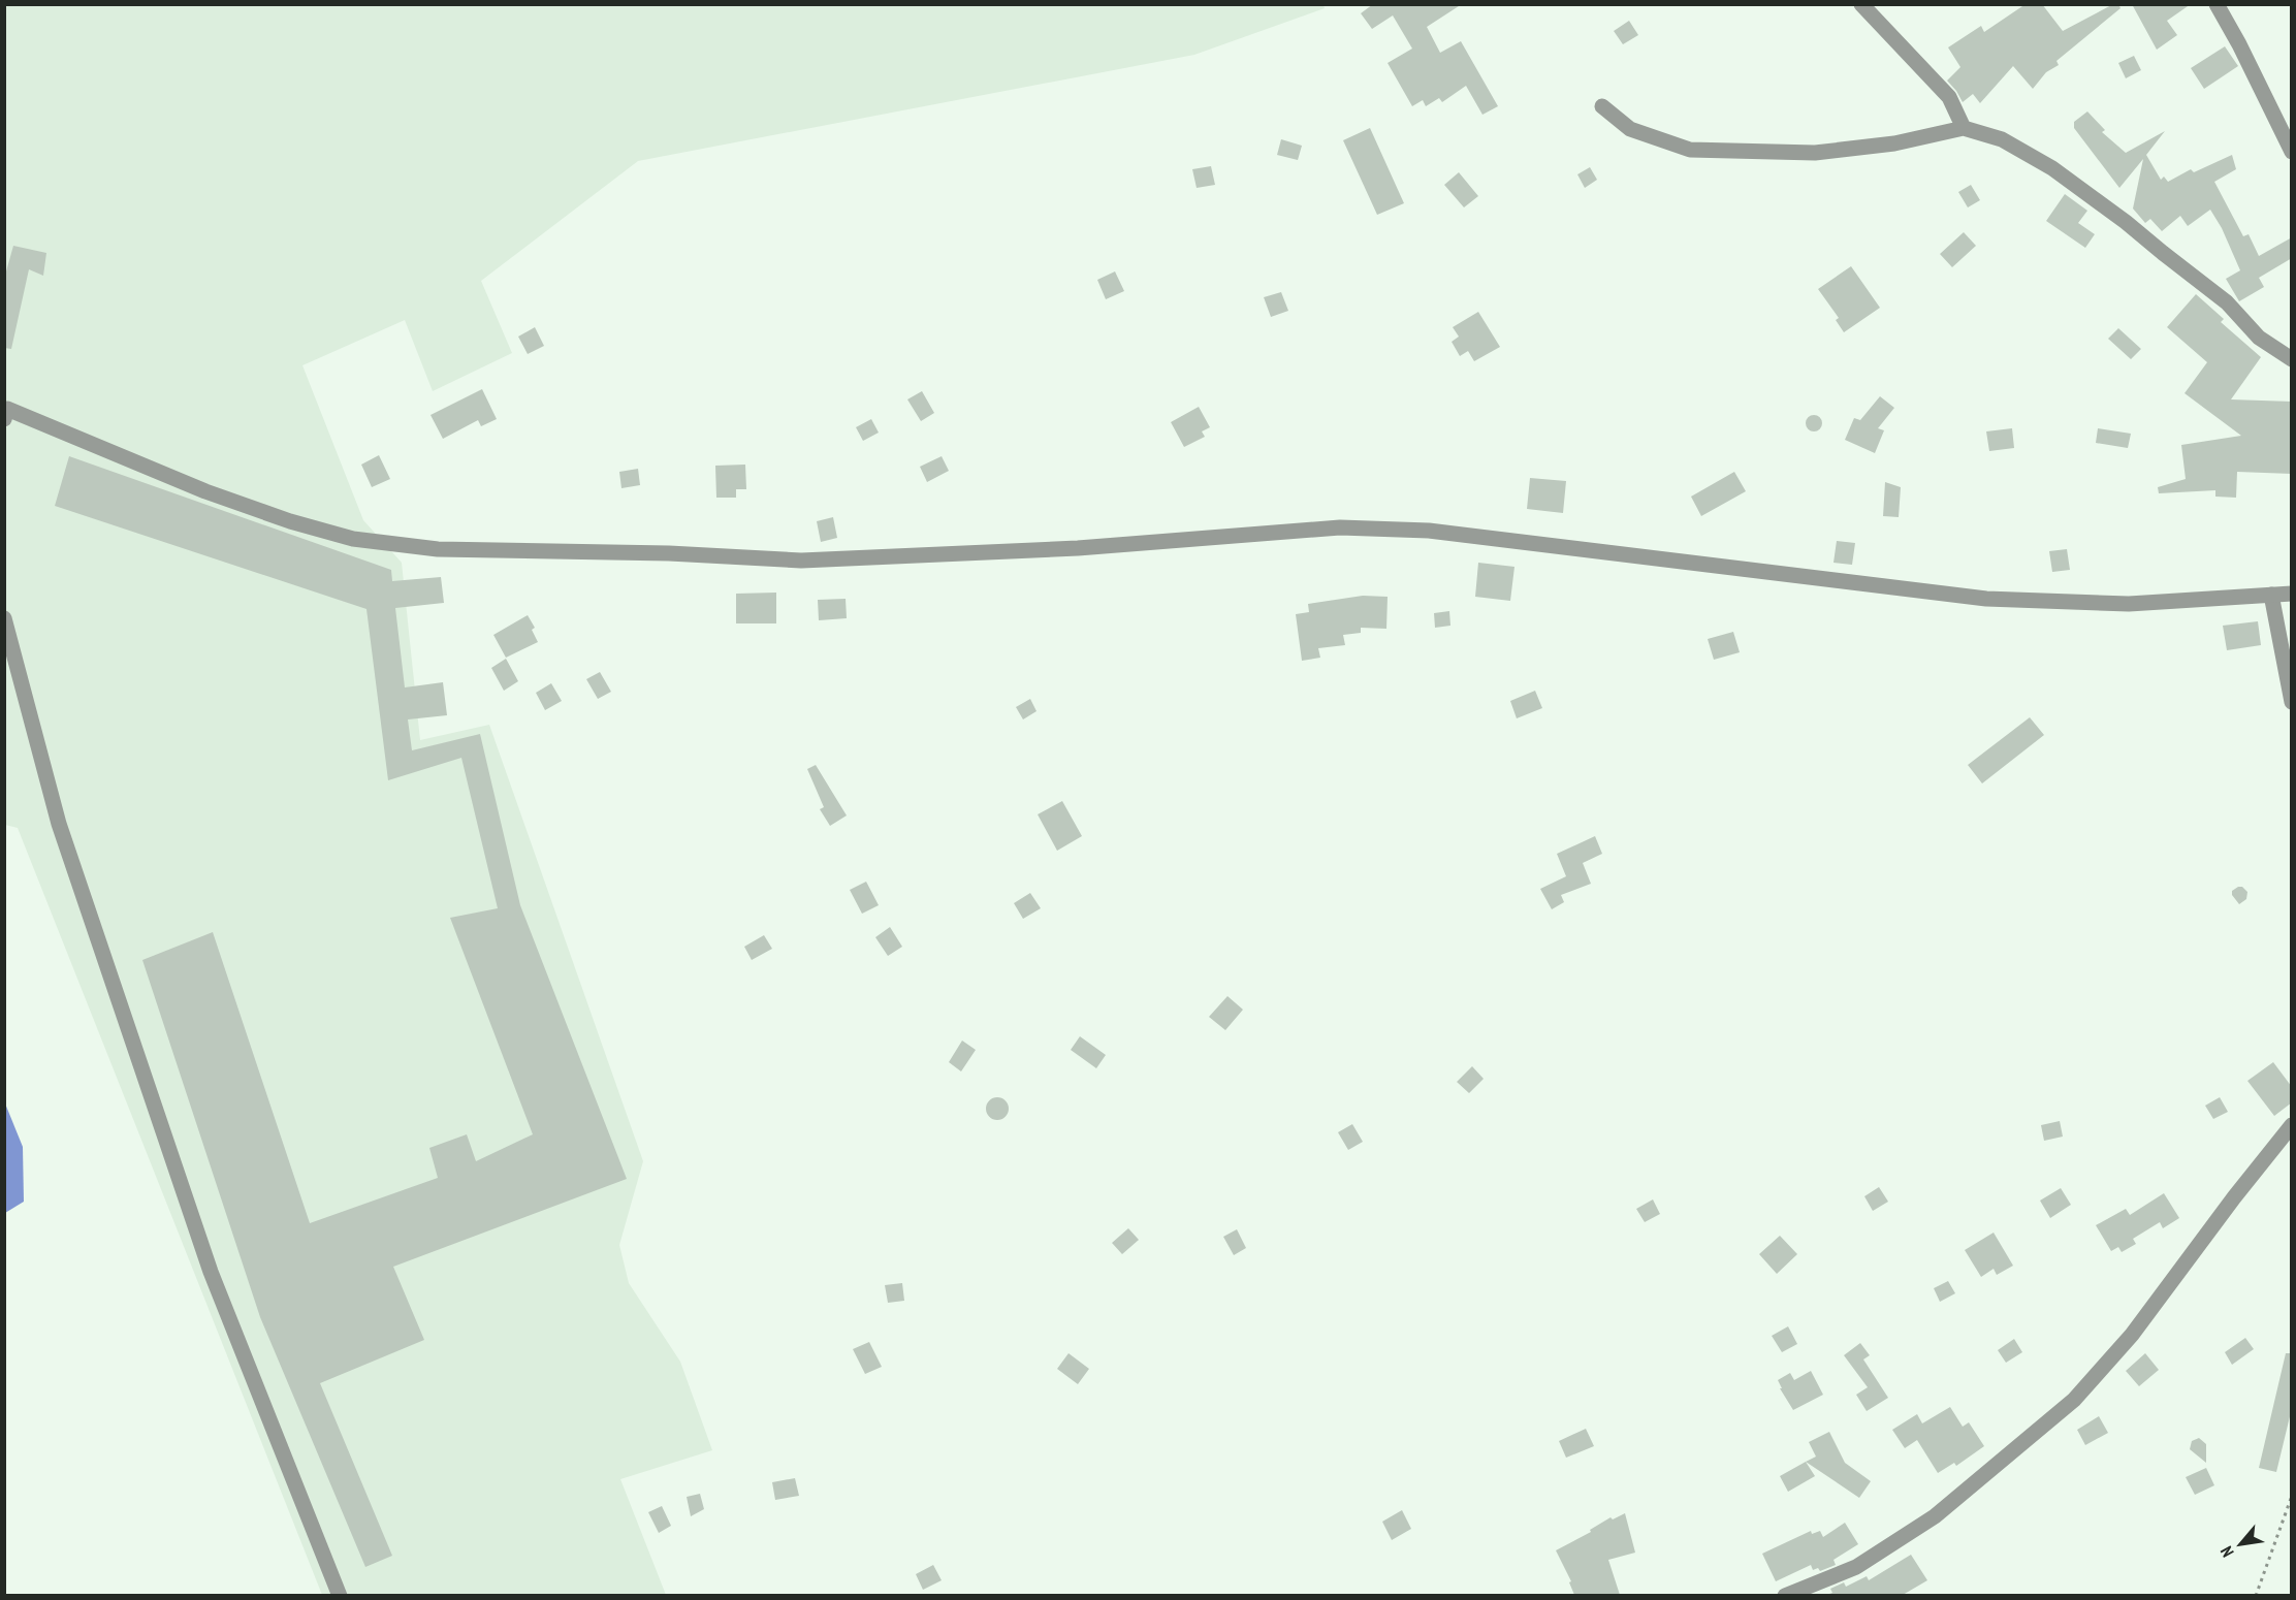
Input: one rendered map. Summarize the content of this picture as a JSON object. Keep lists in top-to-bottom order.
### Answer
{
  "north": "bottom left"
}
